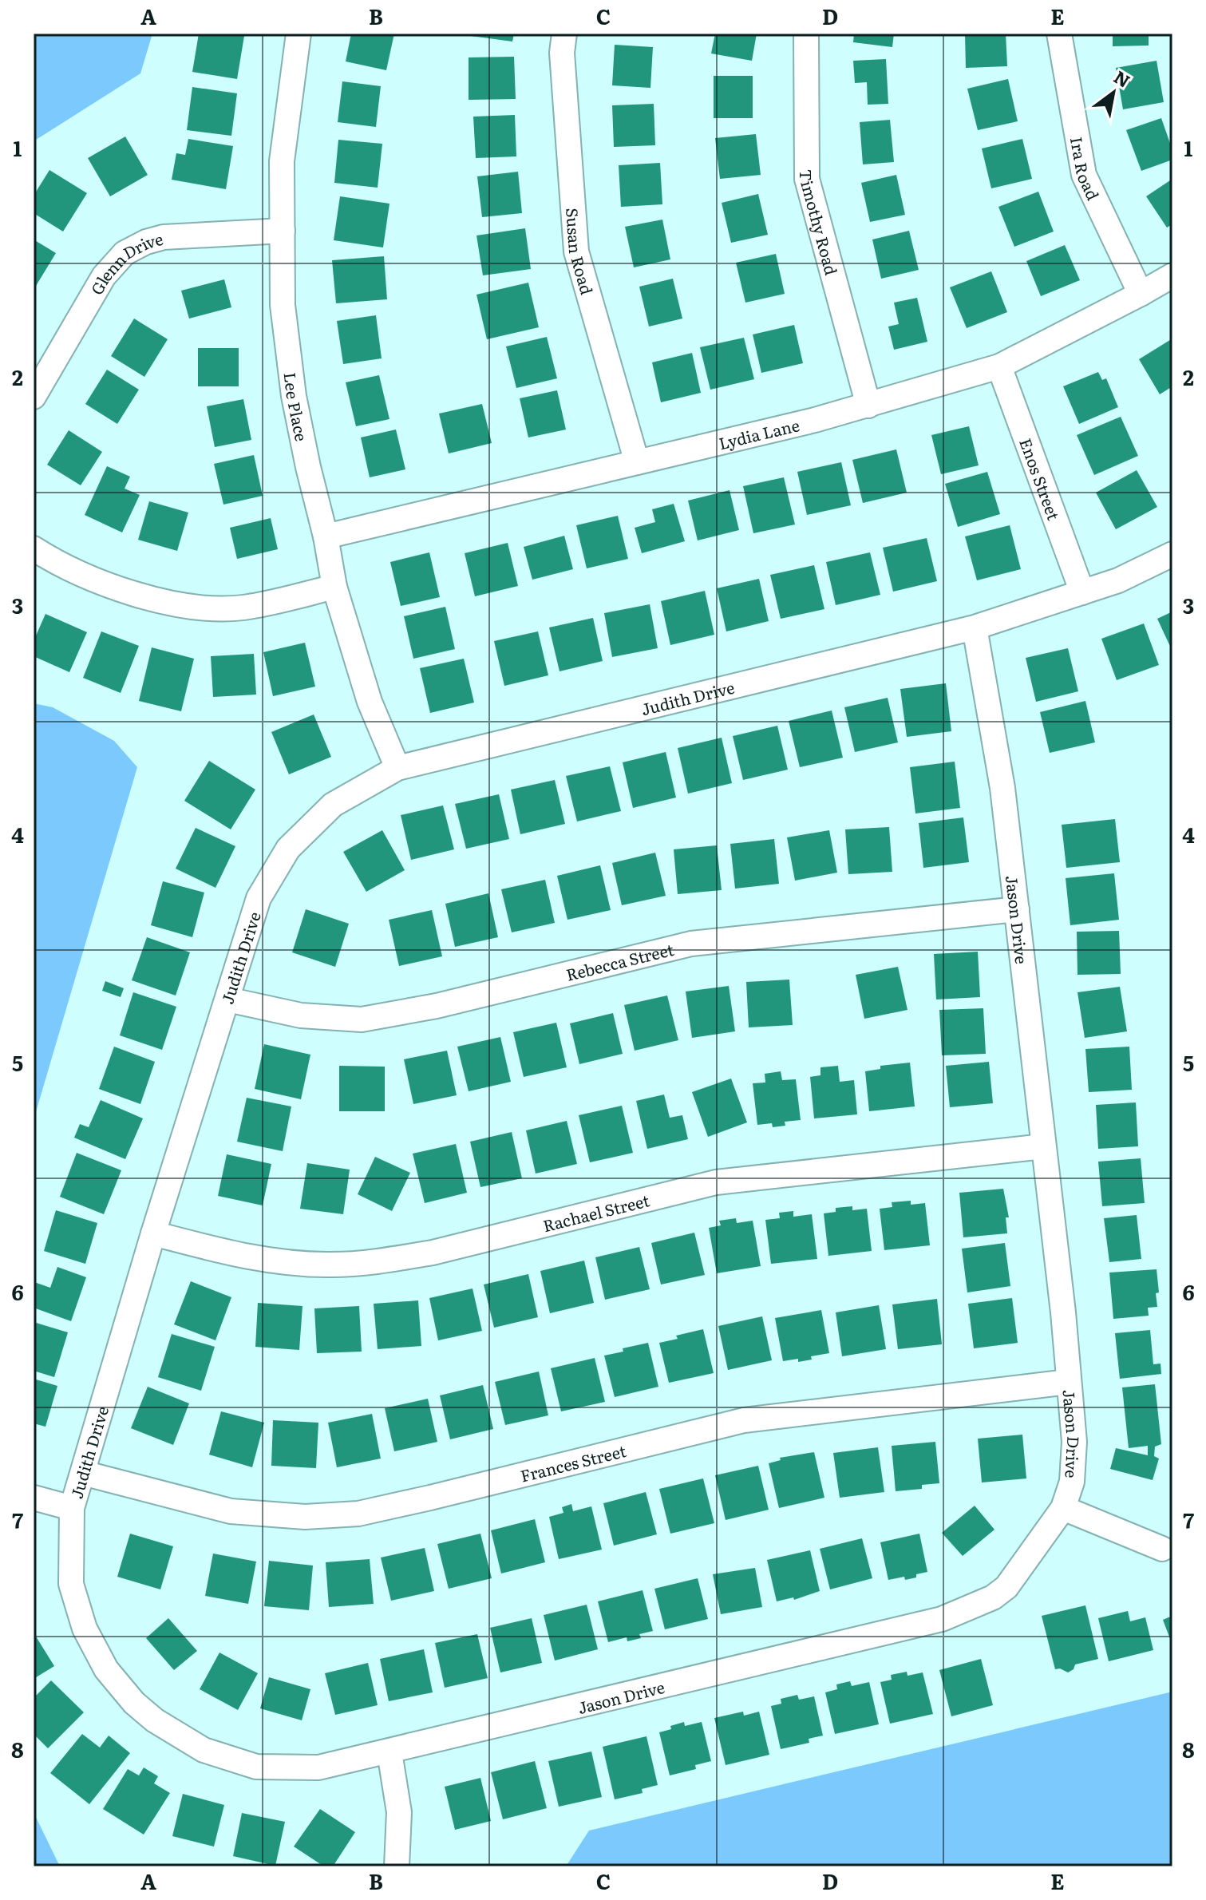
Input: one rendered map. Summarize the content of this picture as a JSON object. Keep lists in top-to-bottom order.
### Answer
{
  "streets": {
    "street": [
      "Ira Road",
      "Timothy Road",
      "Susan Road",
      "Glenn Drive",
      "Lee Place",
      "Lydia Lane",
      "Enos Street",
      "Judith Drive",
      "Jason Drive",
      "Rebecca Street",
      "Rachael Street",
      "Frances Street"
    ]
  },
  "crossings": [
    ["Ira Road", "Lydia Lane"],
    ["Timothy Road", "Lydia Lane"],
    ["Susan Road", "Lydia Lane"],
    ["Glenn Drive", "Lee Place"],
    ["Lee Place", "Lydia Lane"],
    ["Lee Place", "Judith Drive"],
    ["Lydia Lane", "Enos Street"],
    ["Enos Street", "Judith Drive"],
    ["Judith Drive", "Jason Drive"],
    ["Judith Drive", "Rebecca Street"],
    ["Judith Drive", "Rachael Street"],
    ["Judith Drive", "Frances Street"],
    ["Jason Drive", "Rebecca Street"],
    ["Jason Drive", "Rachael Street"],
    ["Jason Drive", "Frances Street"]
  ],
  "north": "top right",
  "grid": {
    "columns": [
      "A",
      "B",
      "C",
      "D",
      "E"
    ],
    "rows": [
      "1",
      "2",
      "3",
      "4",
      "5",
      "6",
      "7",
      "8"
    ]
  }
}
